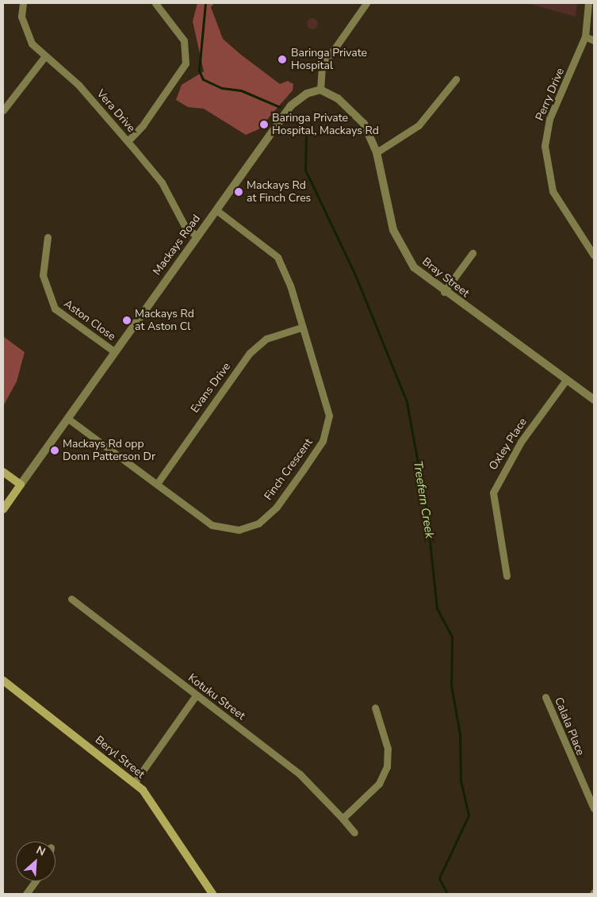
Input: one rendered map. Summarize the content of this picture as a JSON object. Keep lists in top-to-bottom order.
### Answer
{
  "streets": {
    "main road": ["Mackays Road", "Beryl Street"],
    "street": [
      "Perry Drive",
      "Vera Drive",
      "Bray Street",
      "Aston Close",
      "Evans Drive",
      "Oxley Place",
      "Finch Crescent",
      "Kotuku Street",
      "Calala Place"
    ]
  },
  "crossings": [
    ["Vera Drive", "Mackays Road"],
    ["Mackays Road", "Bray Street"],
    ["Mackays Road", "Aston Close"],
    ["Mackays Road", "Finch Crescent"],
    ["Bray Street", "Oxley Place"],
    ["Evans Drive", "Finch Crescent"]
  ],
  "water": ["Treefern Creek"],
  "places": [
    "Baringa Private Hospital",
    "Baringa Private Hospital, Mackays Rd",
    "Mackays Rd at Finch Cres",
    "Mackays Rd at Aston Cl",
    "Mackays Rd opp Donn Patterson Dr"
  ],
  "north": "top right"
}
